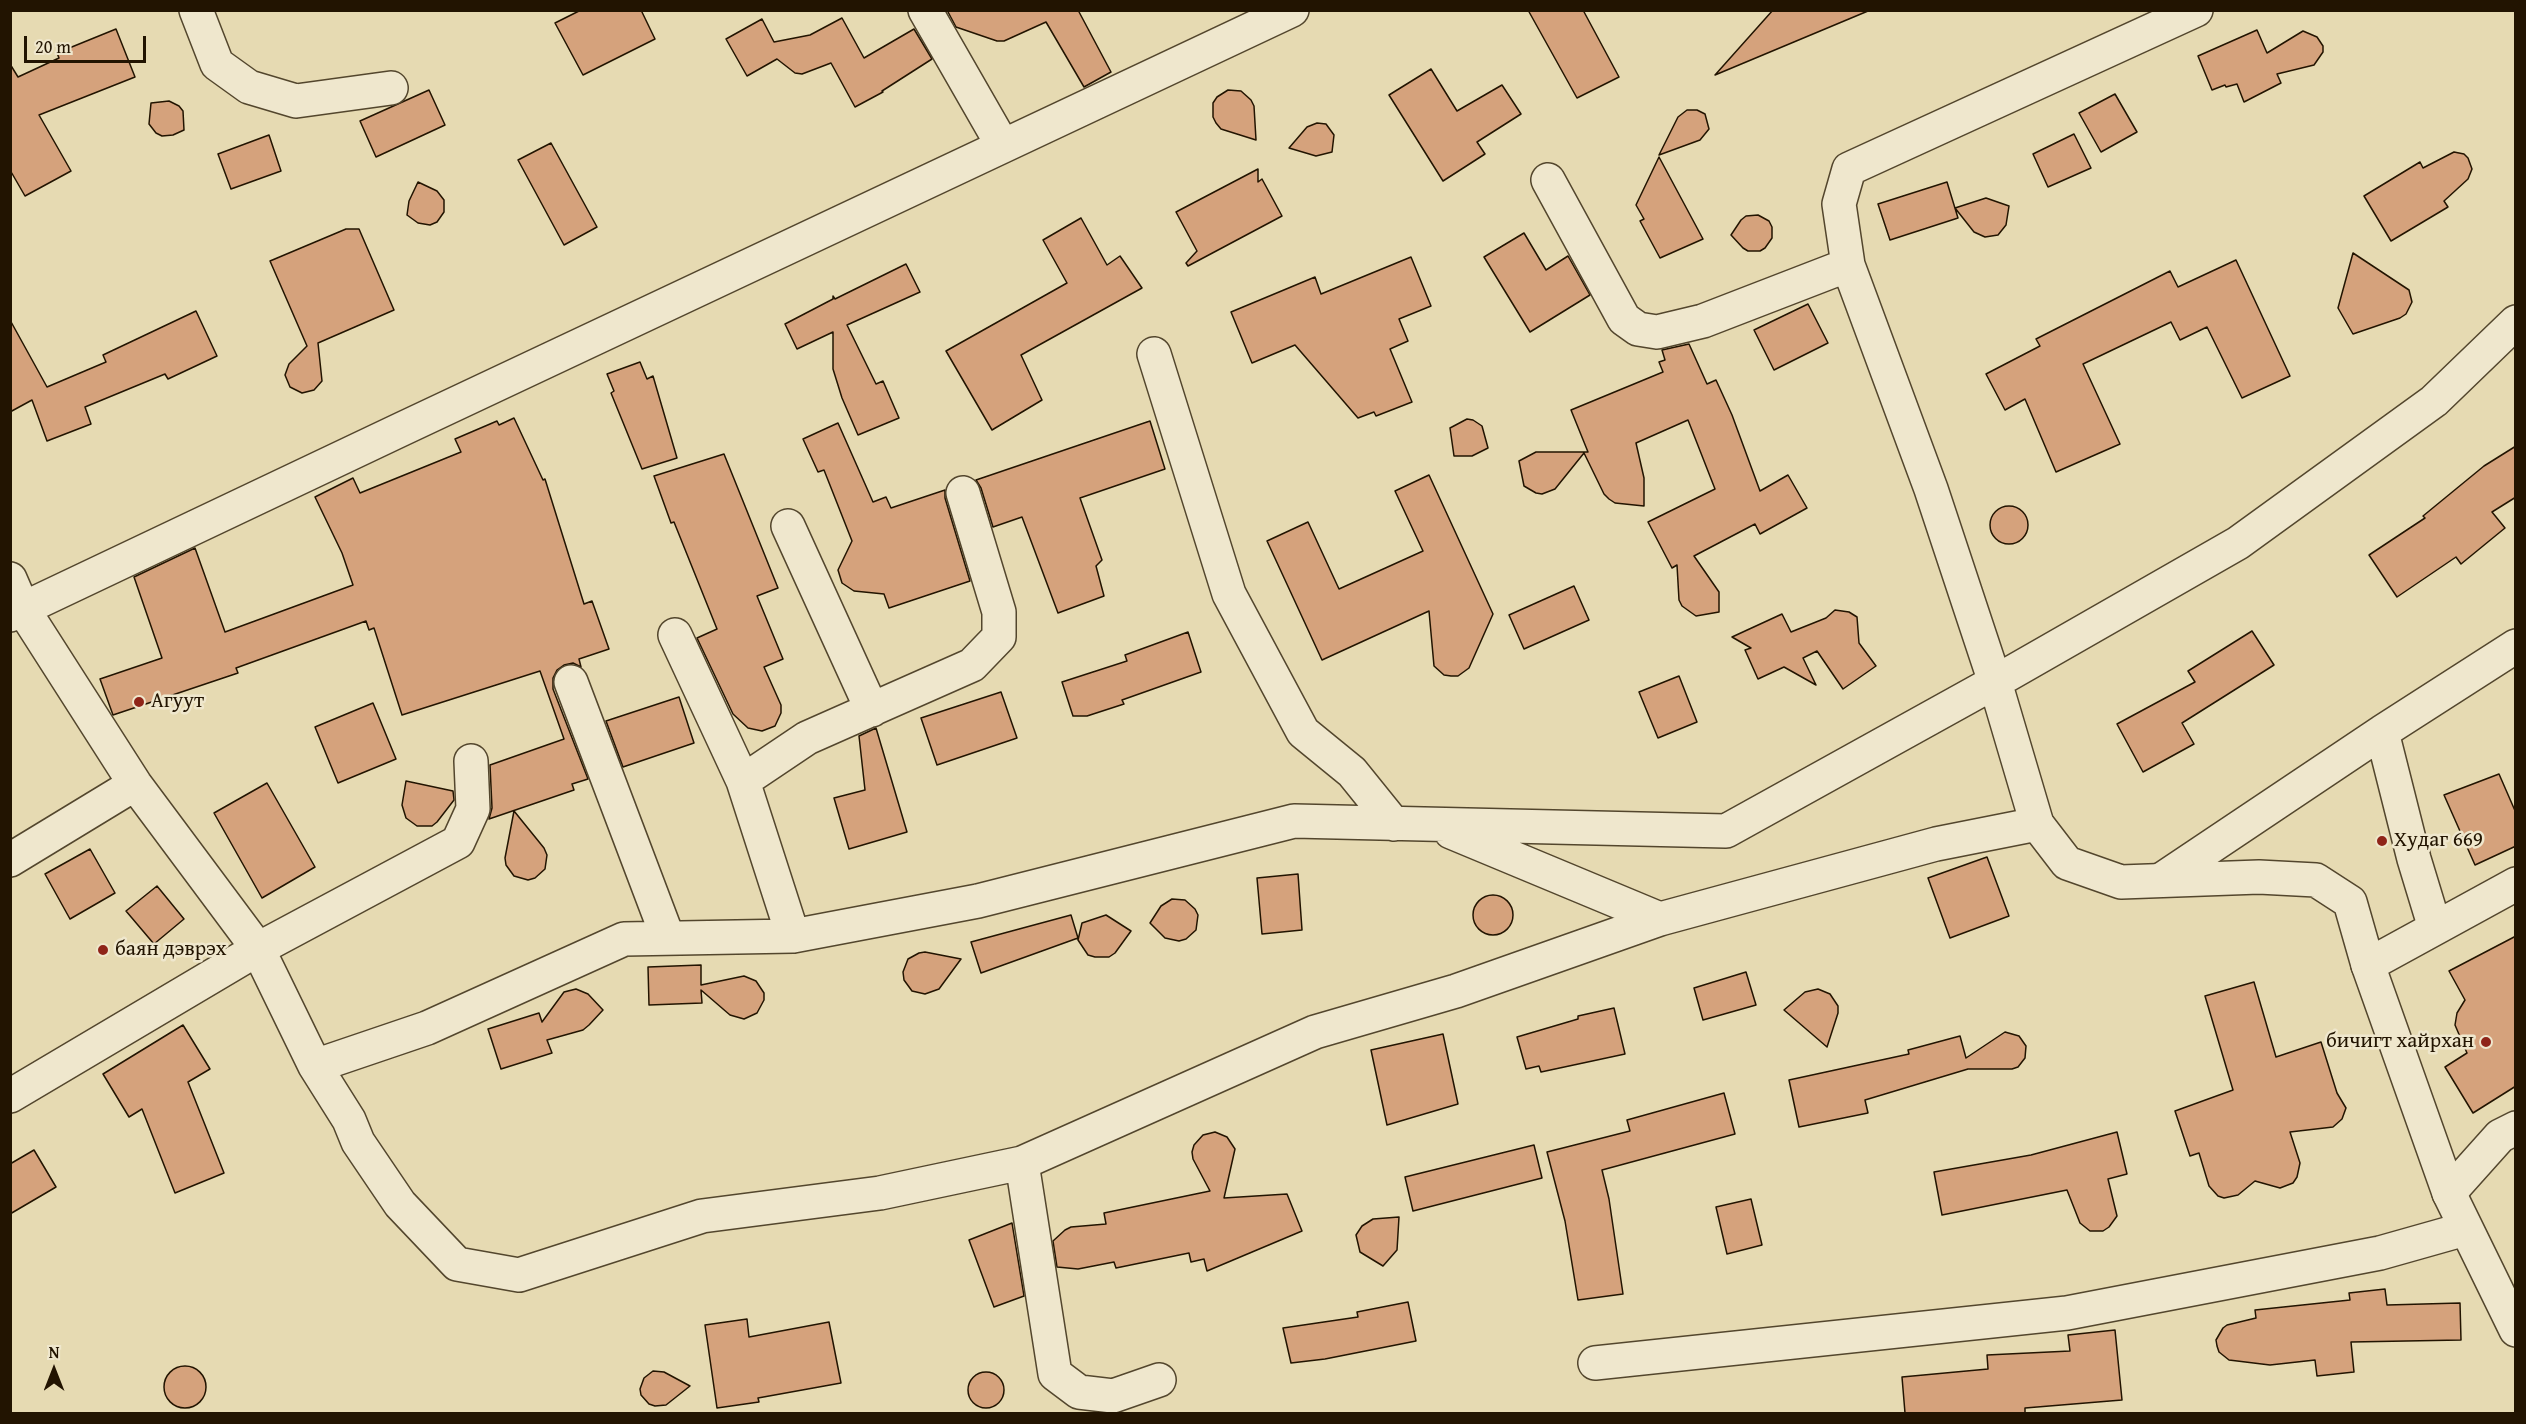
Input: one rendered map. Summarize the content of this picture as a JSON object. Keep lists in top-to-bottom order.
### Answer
{
  "places": [
    "Агуут",
    "Худаг 669",
    "баян дэврэх",
    "бичигт хайрхан"
  ],
  "scale_bar": "20 m",
  "north": "top"
}
